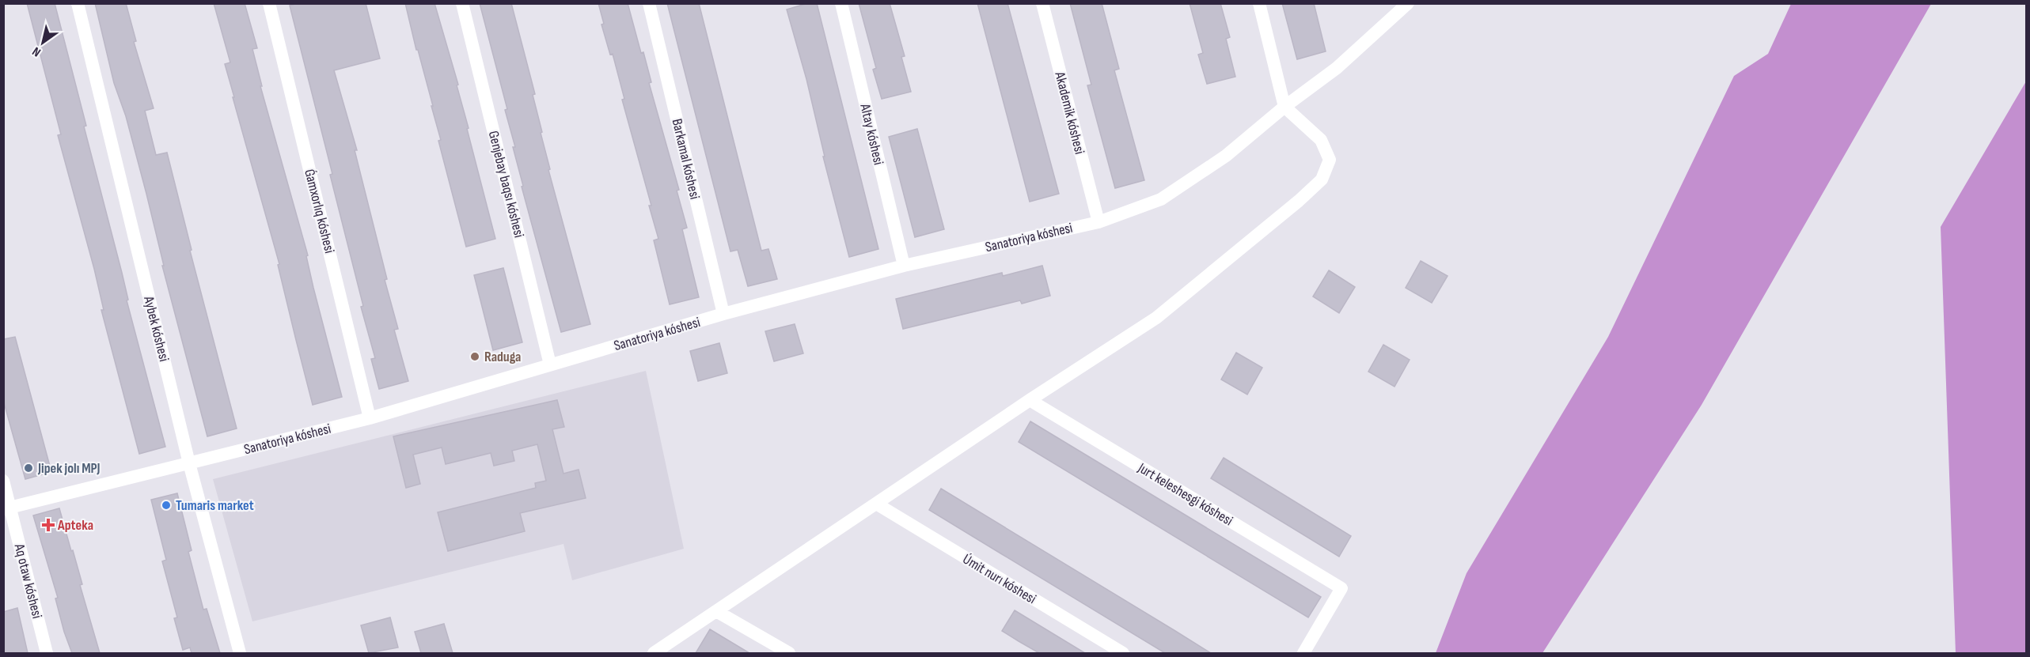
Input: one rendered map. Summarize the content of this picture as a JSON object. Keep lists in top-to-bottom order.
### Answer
{
  "streets": {
    "street": [
      "Akademik kóshesi",
      "Altay kóshesi",
      "Barkamal kóshesi",
      "Genjebay baqsı kóshesi",
      "Ǵamxorlıq kóshesi",
      "Sanatoriya kóshesi",
      "Aybek kóshesi",
      "Jurt keleshesgi kóshesi",
      "Úmit nurı kóshesi",
      "Aq otaw kóshesi"
    ]
  },
  "crossings": [
    ["Akademik kóshesi", "Sanatoriya kóshesi"],
    ["Altay kóshesi", "Sanatoriya kóshesi"],
    ["Barkamal kóshesi", "Sanatoriya kóshesi"],
    ["Genjebay baqsı kóshesi", "Sanatoriya kóshesi"],
    ["Ǵamxorlıq kóshesi", "Sanatoriya kóshesi"],
    ["Sanatoriya kóshesi", "Aybek kóshesi"],
    ["Sanatoriya kóshesi", "Aq otaw kóshesi"]
  ],
  "places": {
    "other": ["Raduga", "Jipek jolı MPJ", "Tumaris market"],
    "health": ["Apteka"]
  },
  "north": "bottom left"
}
